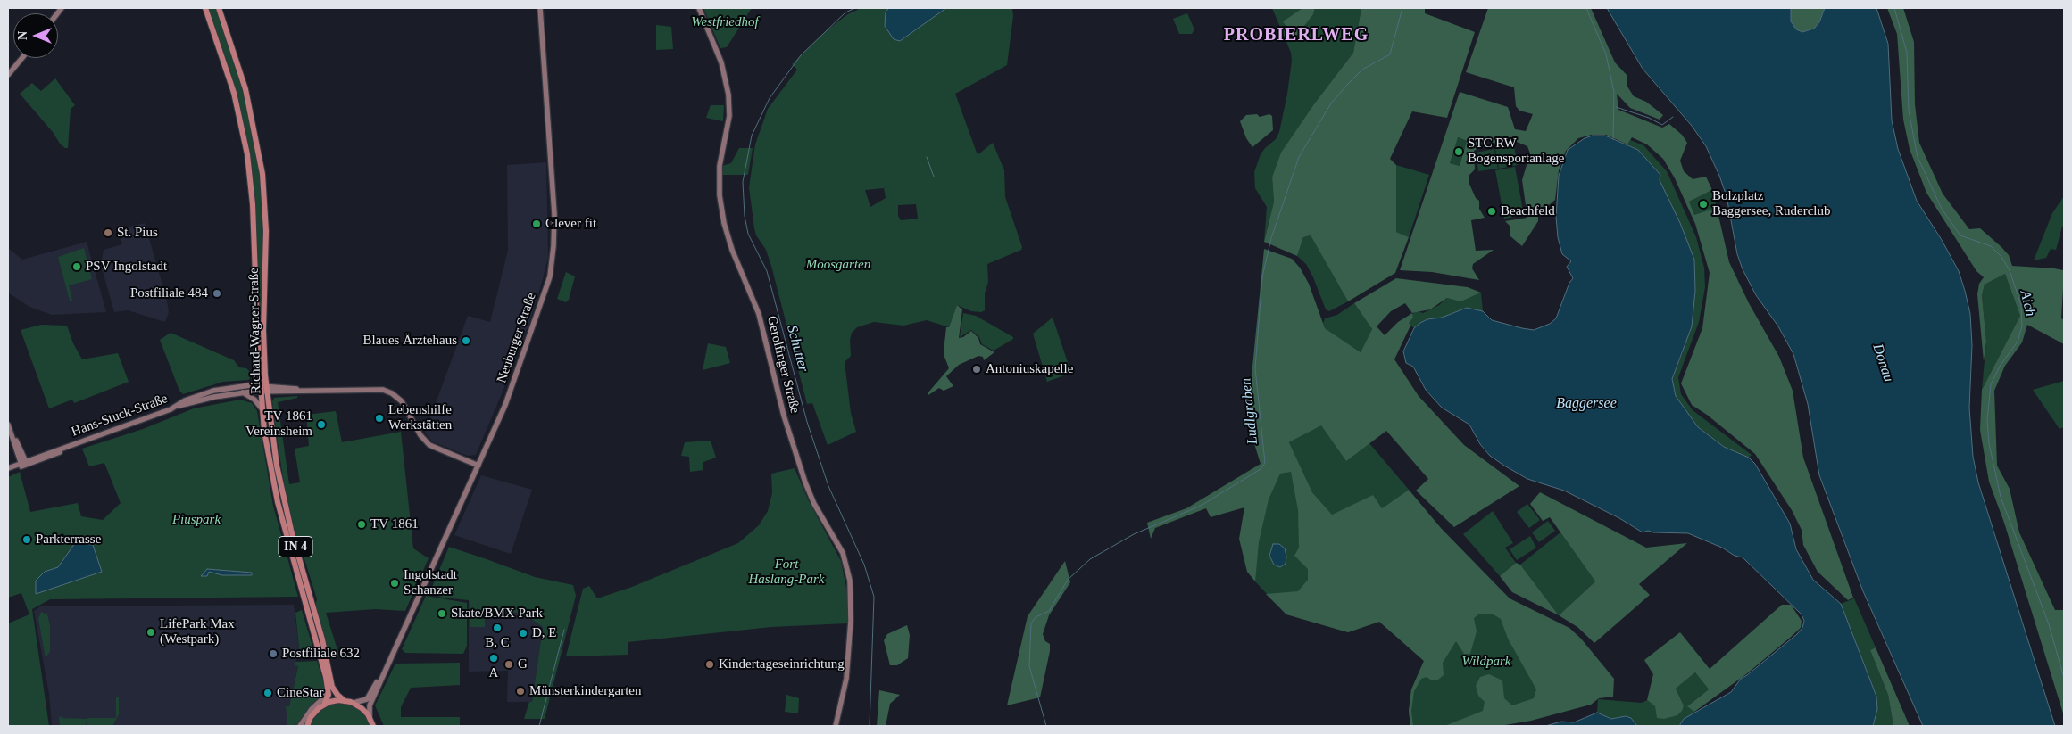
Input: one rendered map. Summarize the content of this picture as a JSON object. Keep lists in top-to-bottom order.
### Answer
{
  "streets": {
    "main road": [
      "Richard-Wagner-Straße",
      "Neuburger Straße",
      "Gerolfinger Straße",
      "Hans-Stuck-Straße",
      "IN 4"
    ]
  },
  "crossings": [
    ["Richard-Wagner-Straße", "Hans-Stuck-Straße"],
    ["Richard-Wagner-Straße", "IN 4"]
  ],
  "districts": ["PROBIERLWEG"],
  "water": [
    "Aich",
    "Schutter",
    "Donau",
    "Baggersee",
    "Ludlgraben"
  ],
  "parks": [
    "Westfriedhof",
    "Moosgarten",
    "Piuspark",
    "Fort Haslang-Park",
    "Wildpark"
  ],
  "places": [
    "STC RW Bogensportanlage",
    "Bolzplatz Baggersee, Ruderclub",
    "Beachfeld",
    "Clever fit",
    "St. Pius",
    "PSV Ingolstadt",
    "Postfiliale 484",
    "Blaues Ärztehaus",
    "Antoniuskapelle",
    "Lebenshilfe Werkstätten",
    "TV 1861 Vereinsheim",
    "TV 1861",
    "Parkterrasse",
    "Ingolstadt Schanzer",
    "Skate/BMX Park",
    "B, C",
    "LifePark Max (Westpark)",
    "D, E",
    "Postfiliale 632",
    "A",
    "G",
    "Kindertageseinrichtung",
    "Münsterkindergarten",
    "CineStar"
  ],
  "north": "left"
}
